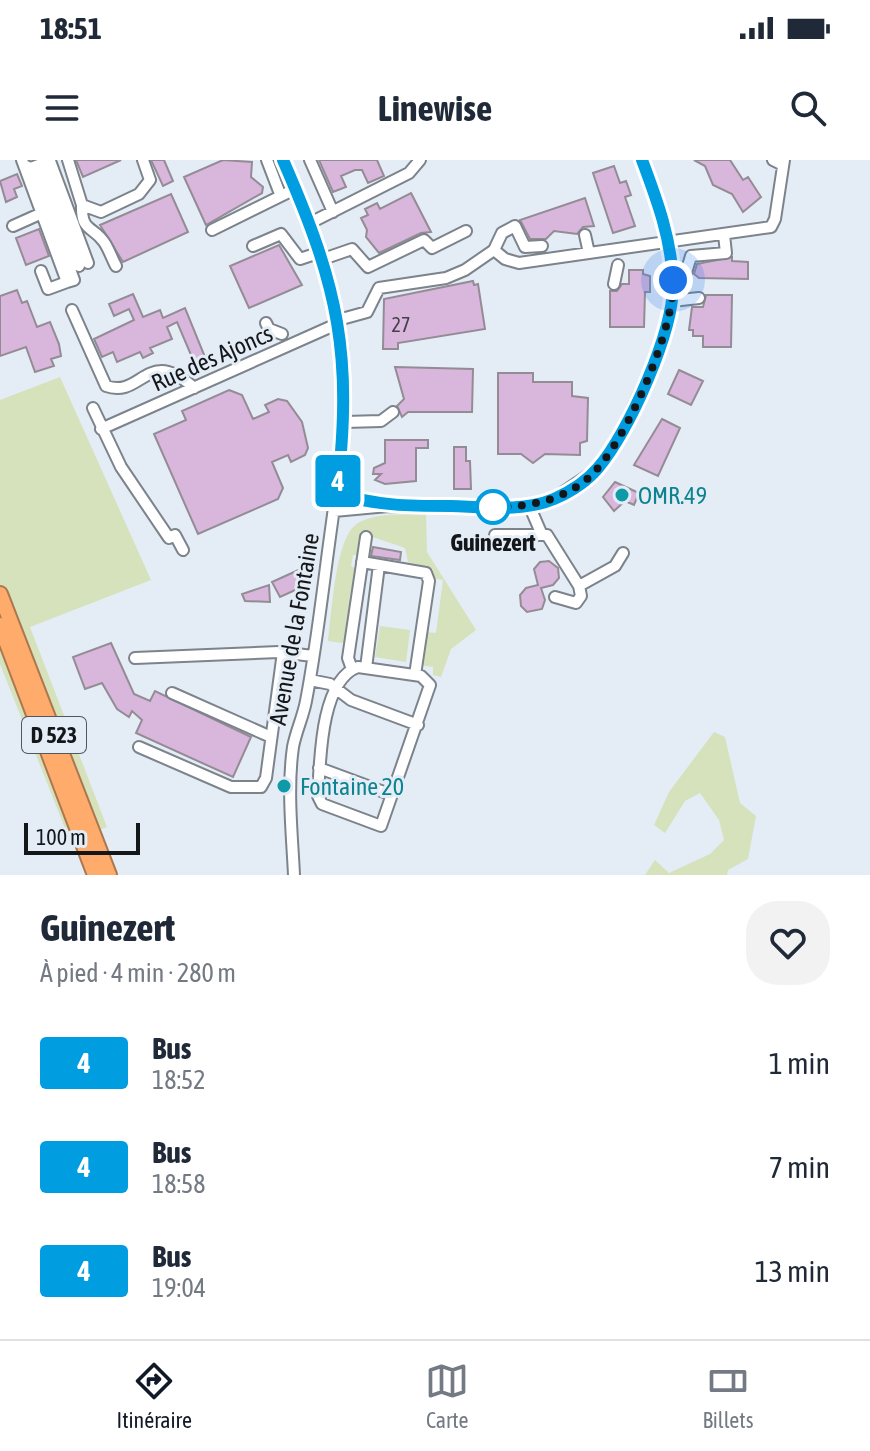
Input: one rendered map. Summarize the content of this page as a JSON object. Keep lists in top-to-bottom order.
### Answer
{
  "streets": {
    "highway": ["D 523"],
    "street": ["Rue des Ajoncs", "Avenue de la Fontaine"]
  },
  "crossings": [
    ["Rue des Ajoncs", "Avenue de la Fontaine"]
  ],
  "places": ["OMR.49", "Guinezert", "Fontaine 20"],
  "lines": ["bus line 4"],
  "house_numbers": ["27"],
  "scale_bar": "100 m",
  "page": {
    "status": "18:51",
    "header": "Linewise",
    "on_map": "4",
    "scale": "100 m",
    "heading": ["Guinezert", "À pied · 4 min · 280 m"],
    "list": [
      {
        "mark": "4",
        "name": "Bus",
        "note": "18:52",
        "value": "1 min"
      },
      {
        "mark": "4",
        "name": "Bus",
        "note": "18:58",
        "value": "7 min"
      },
      {
        "mark": "4",
        "name": "Bus",
        "note": "19:04",
        "value": "13 min"
      }
    ],
    "tabs": ["Itinéraire", "Carte", "Billets"]
  }
}
